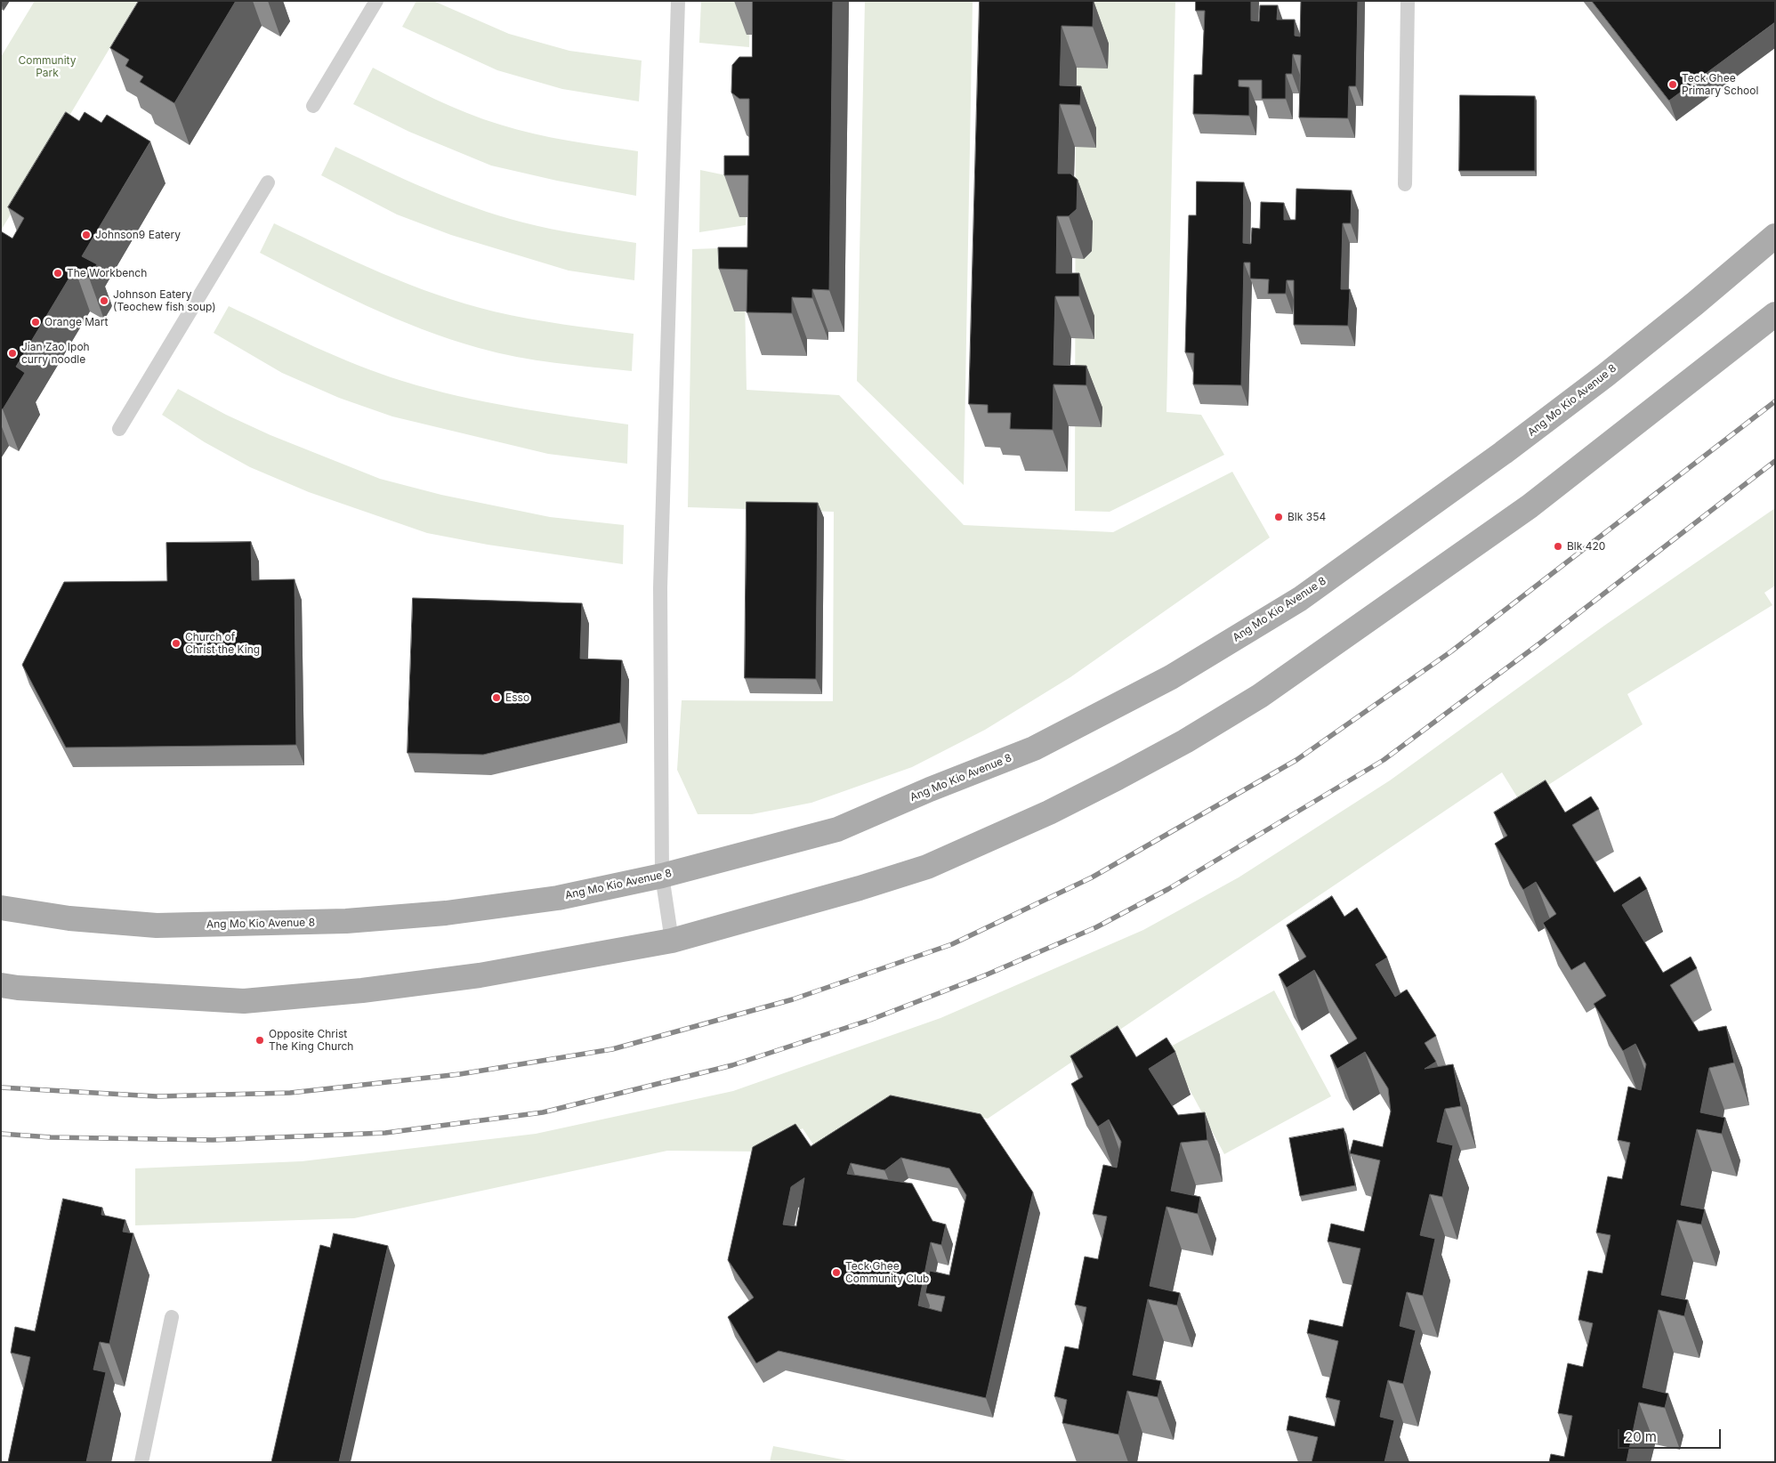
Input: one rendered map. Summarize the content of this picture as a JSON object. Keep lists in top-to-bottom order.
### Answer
{
  "streets": {
    "main road": ["Ang Mo Kio Avenue 8"]
  },
  "parks": ["Community Park"],
  "places": [
    "Teck Ghee Primary School",
    "Johnson9 Eatery",
    "The Workbench",
    "Johnson Eatery (Teochew fish soup)",
    "Orange Mart",
    "Jian Zao Ipoh curry noodle",
    "Blk 354",
    "Blk 420",
    "Church of Christ the King",
    "Esso",
    "Opposite Christ The King Church",
    "Teck Ghee Community Club"
  ],
  "scale_bar": "20 m"
}
